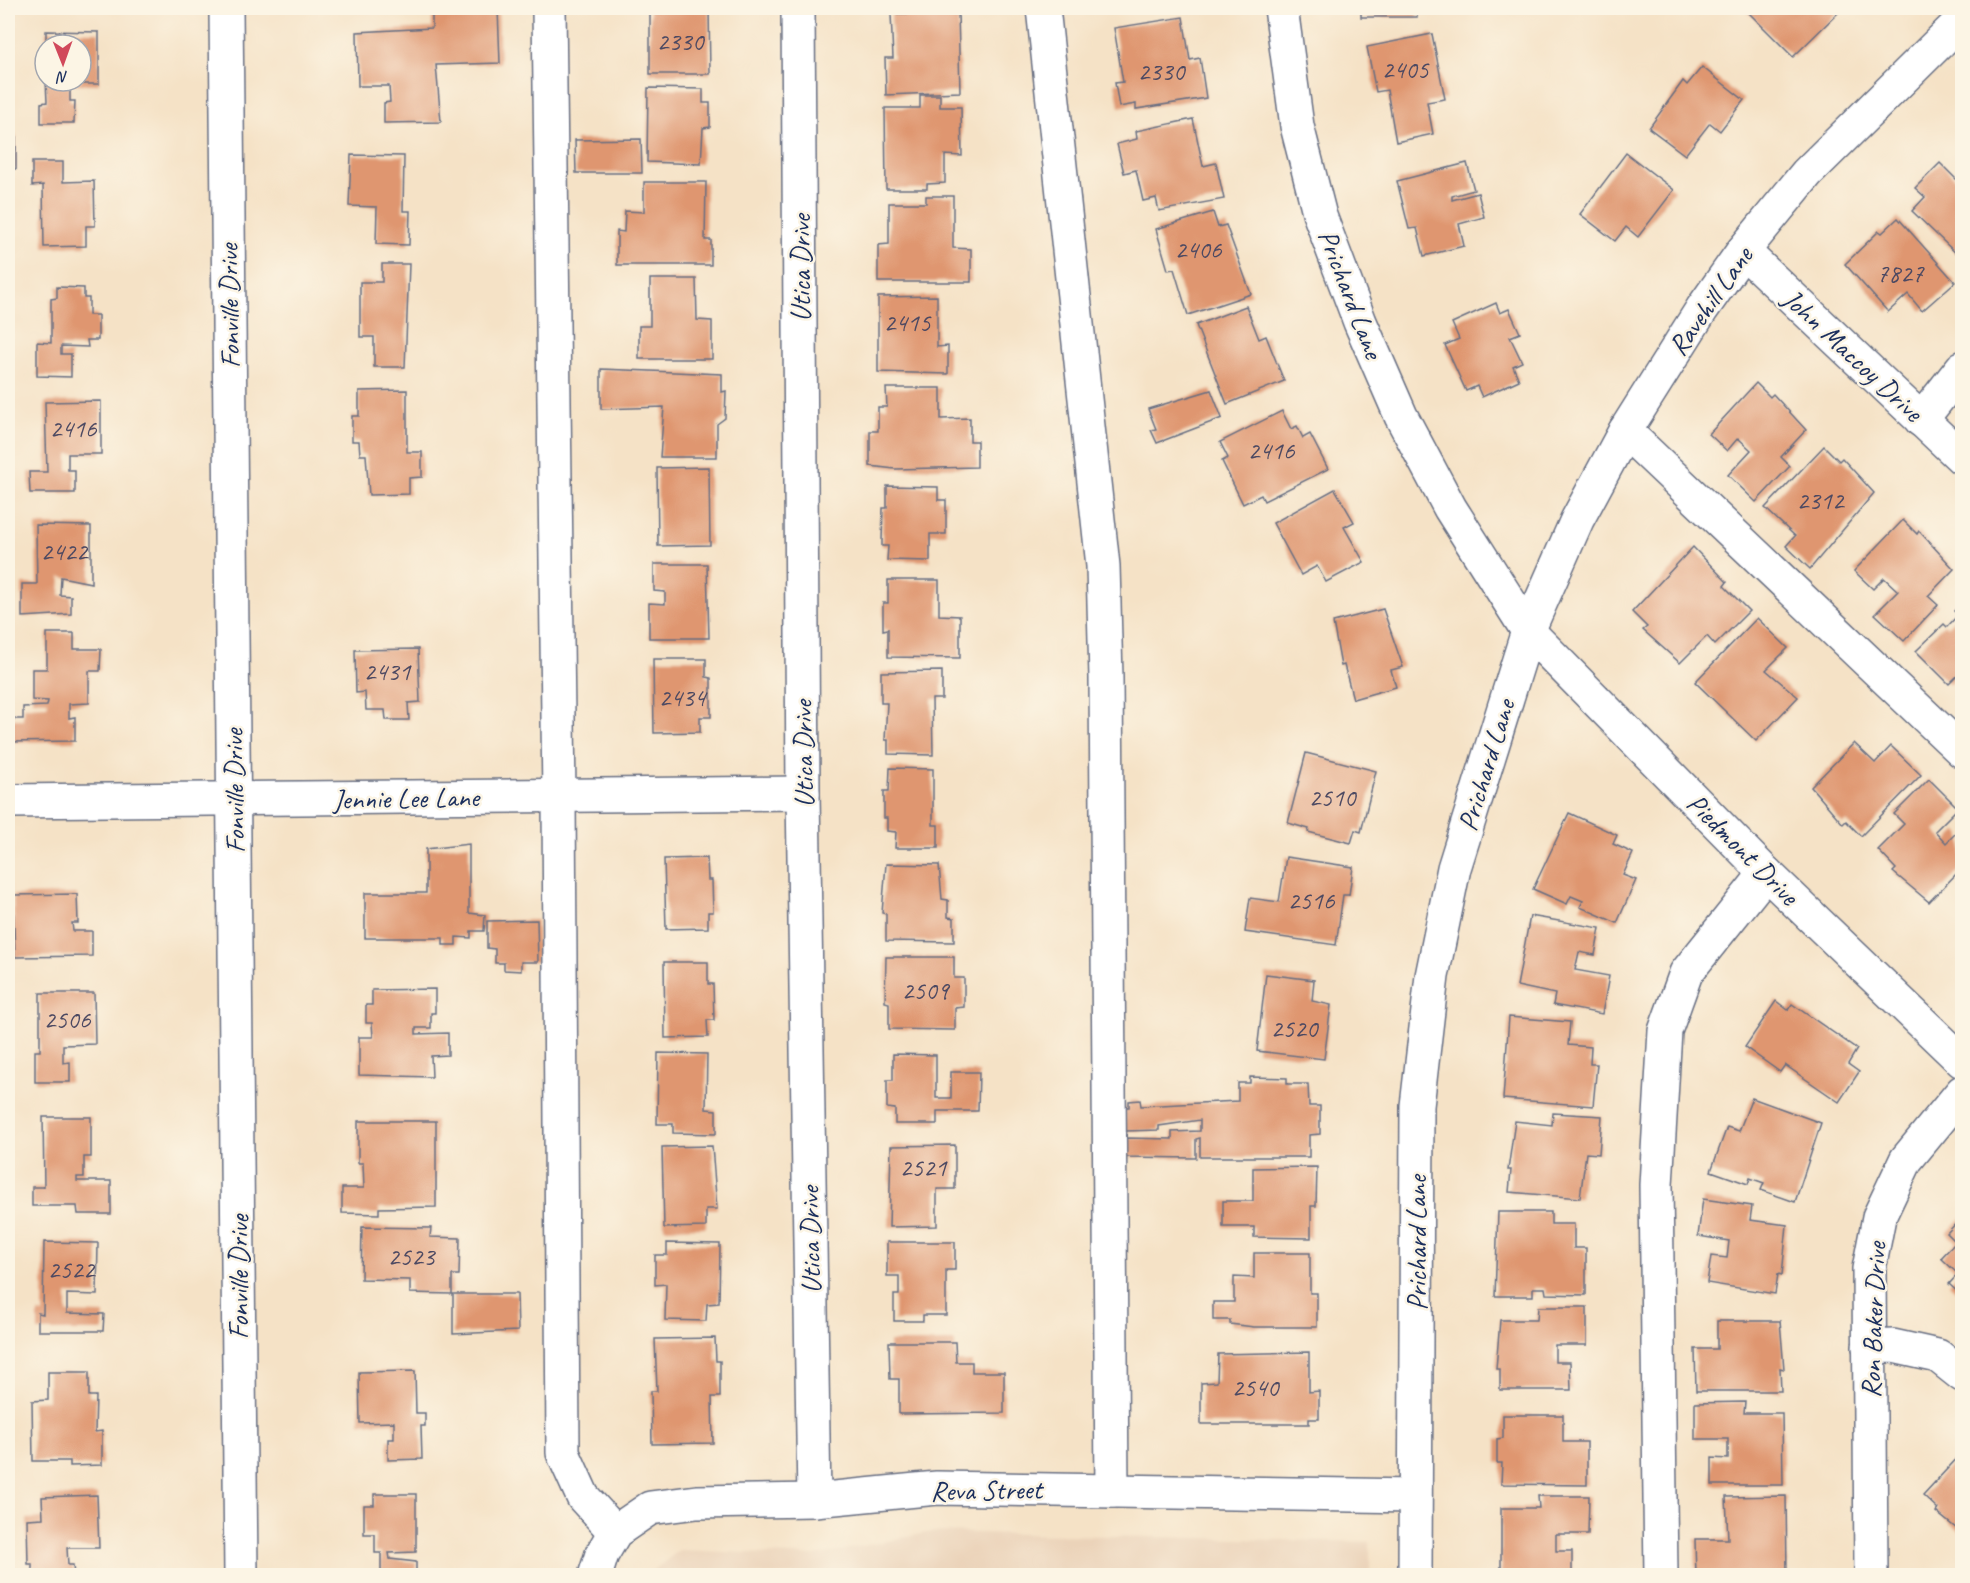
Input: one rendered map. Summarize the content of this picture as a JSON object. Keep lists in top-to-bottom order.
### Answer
{
  "streets": {
    "street": [
      "Utica Drive",
      "Prichard Lane",
      "Ravehill Lane",
      "Fonville Drive",
      "John Maccoy Drive",
      "Jennie Lee Lane",
      "Piedmont Drive",
      "Ron Baker Drive",
      "Reva Street"
    ]
  },
  "crossings": [
    ["Utica Drive", "Jennie Lee Lane"],
    ["Utica Drive", "Reva Street"],
    ["Prichard Lane", "Ravehill Lane"],
    ["Prichard Lane", "Piedmont Drive"],
    ["Prichard Lane", "Reva Street"],
    ["Ravehill Lane", "John Maccoy Drive"],
    ["Ravehill Lane", "Piedmont Drive"],
    ["Fonville Drive", "Jennie Lee Lane"]
  ],
  "house_numbers": [
    "2330",
    "2405",
    "2330",
    "2406",
    "7827",
    "2415",
    "2416",
    "2416",
    "2312",
    "2422",
    "2431",
    "2434",
    "2510",
    "2516",
    "2509",
    "2506",
    "2520",
    "2521",
    "2523",
    "2522",
    "2540"
  ],
  "north": "bottom"
}
